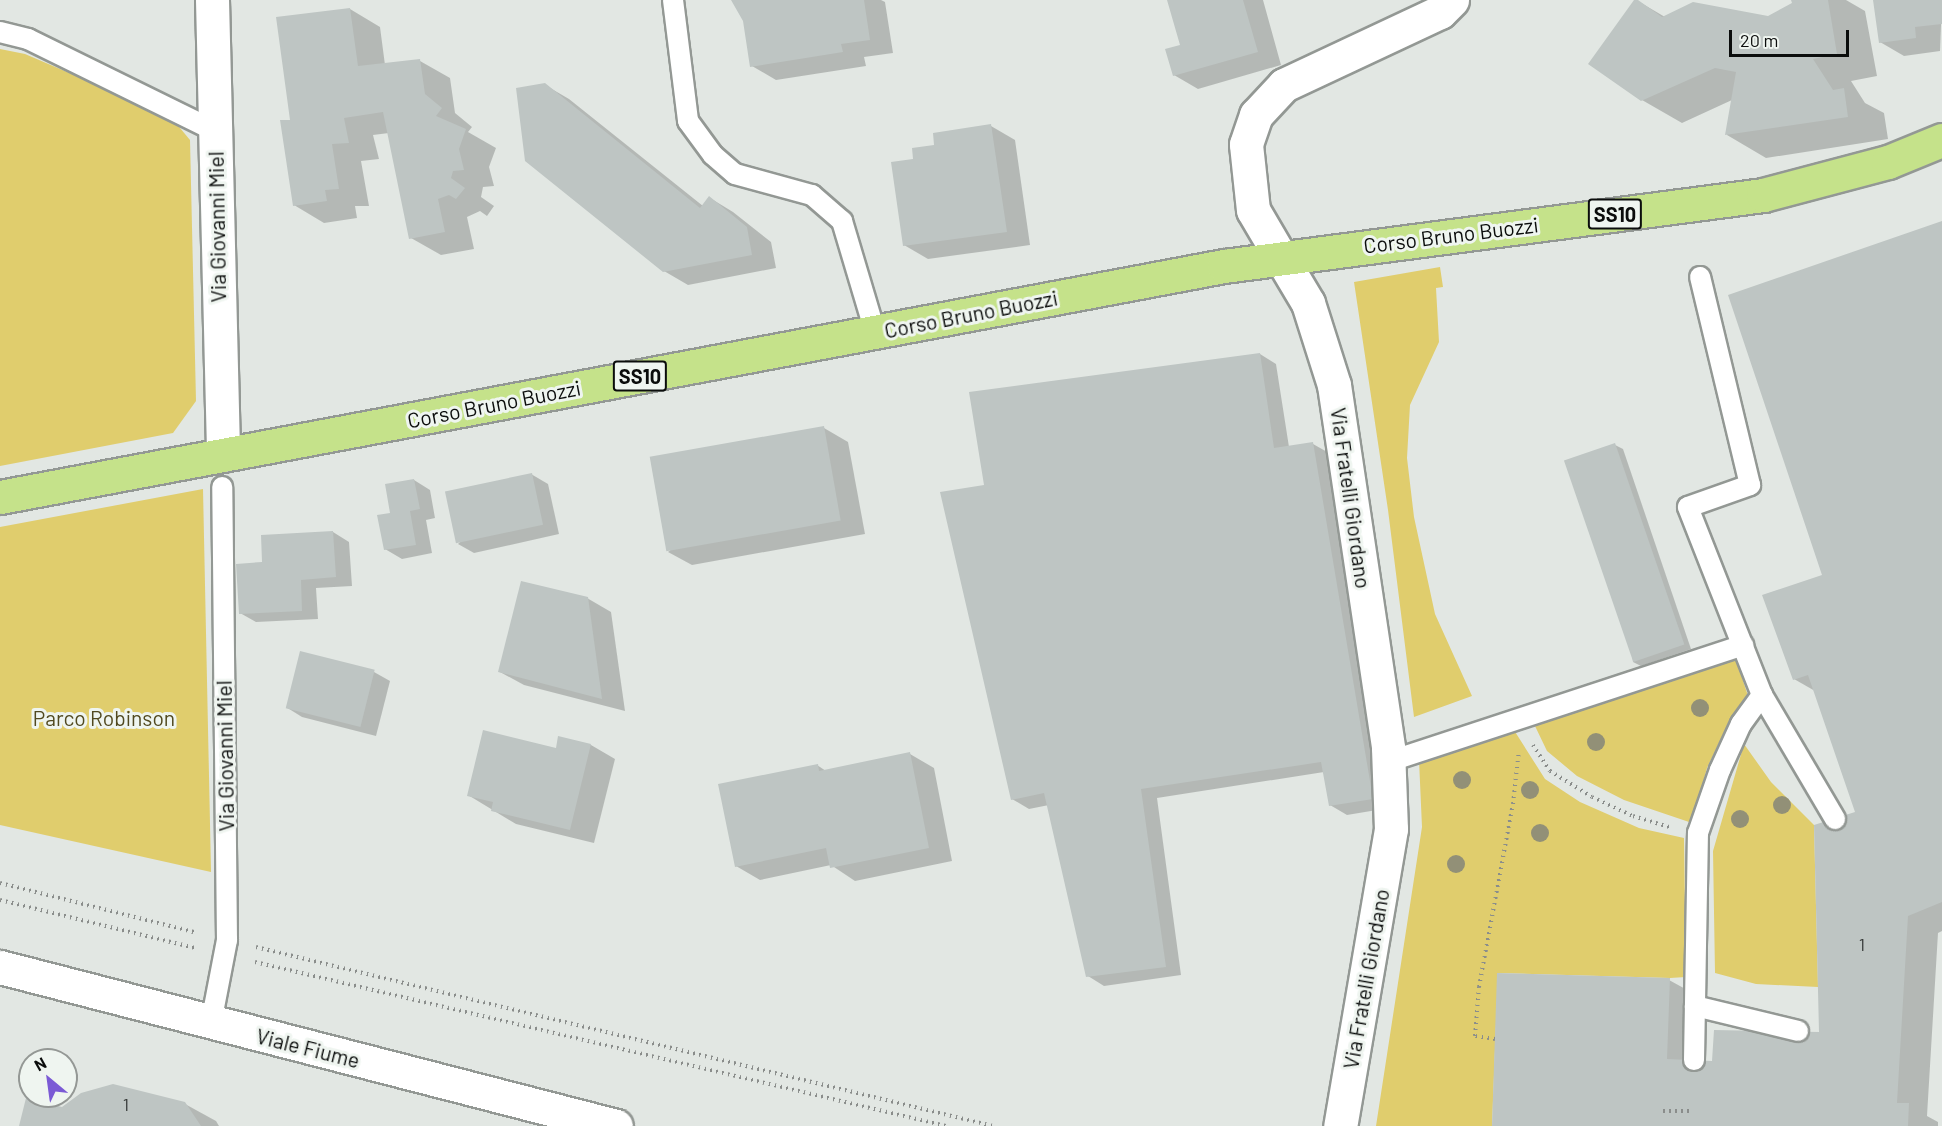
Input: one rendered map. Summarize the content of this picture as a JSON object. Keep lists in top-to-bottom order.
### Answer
{
  "streets": {
    "main road": ["SS10", "Corso Bruno Buozzi"],
    "street": ["Via Giovanni Miel", "Via Fratelli Giordano", "Viale Fiume"]
  },
  "crossings": [
    ["Via Giovanni Miel", "Corso Bruno Buozzi"],
    ["Via Giovanni Miel", "Viale Fiume"],
    ["Corso Bruno Buozzi", "Via Fratelli Giordano"]
  ],
  "parks": ["Parco Robinson"],
  "house_numbers": ["1", "1"],
  "scale_bar": "20 m",
  "north": "top left"
}
